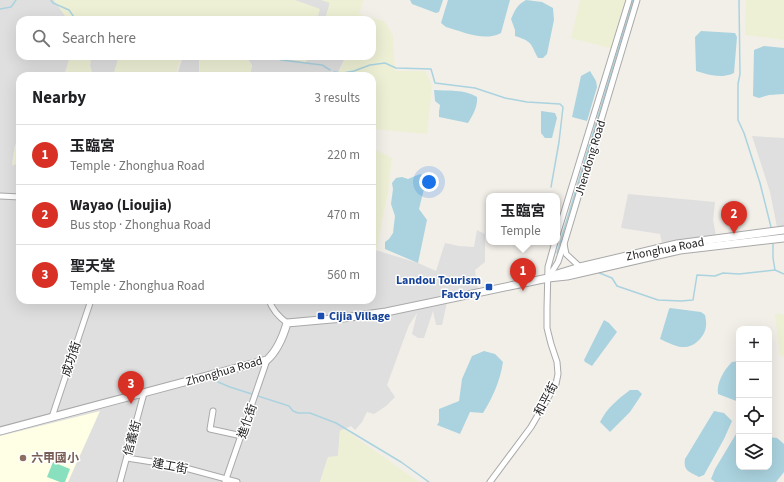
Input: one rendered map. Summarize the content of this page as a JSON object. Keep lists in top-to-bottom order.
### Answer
{
  "streets": {
    "street": [
      "Jhendong Road",
      "Zhonghua Road",
      "成功街",
      "和平街",
      "進化街",
      "信義街",
      "建工街"
    ]
  },
  "crossings": [
    ["Jhendong Road", "Zhonghua Road"],
    ["Jhendong Road", "和平街"],
    ["Zhonghua Road", "成功街"],
    ["Zhonghua Road", "和平街"],
    ["Zhonghua Road", "進化街"],
    ["Zhonghua Road", "信義街"],
    ["進化街", "建工街"],
    ["信義街", "建工街"]
  ],
  "places": {
    "transit": ["Landou Tourism Factory", "Cijia Village"],
    "other": ["六甲國小"]
  },
  "page": {
    "search": "Search here",
    "heading": ["Nearby", "3 results"],
    "list": [
      {
        "mark": "1",
        "name": "玉臨宮",
        "note": "Temple · Zhonghua Road",
        "value": "220 m"
      },
      {
        "mark": "2",
        "name": "Wayao (Lioujia)",
        "note": "Bus stop · Zhonghua Road",
        "value": "470 m"
      },
      {
        "mark": "3",
        "name": "聖天堂",
        "note": "Temple · Zhonghua Road",
        "value": "560 m"
      }
    ],
    "popup": ["玉臨宮", "Temple"],
    "pins": ["2", "1", "3"],
    "map_buttons": ["+", "−"]
  }
}
